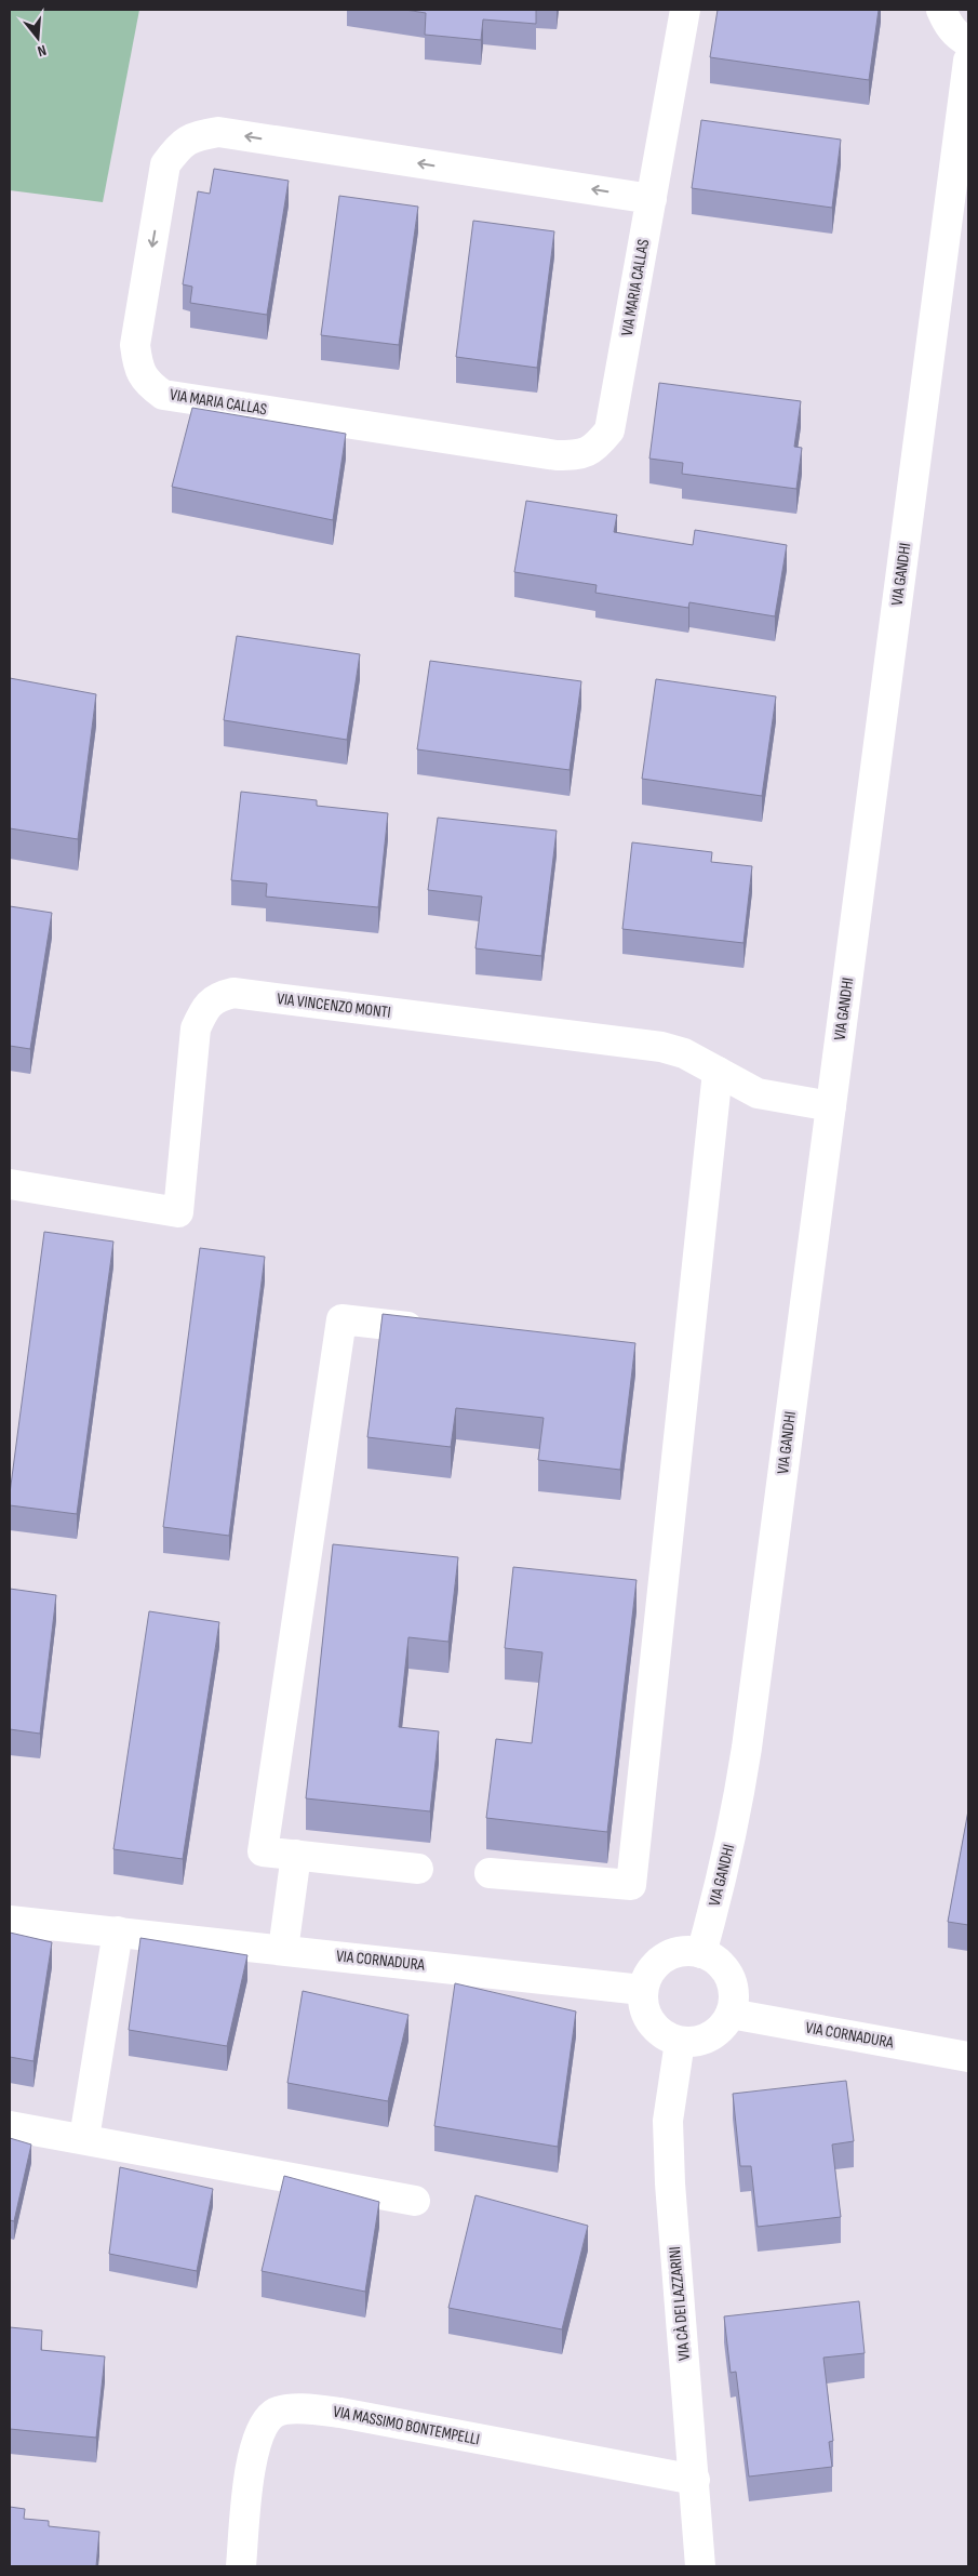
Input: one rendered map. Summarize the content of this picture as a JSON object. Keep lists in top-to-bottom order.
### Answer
{
  "streets": {
    "street": [
      "VIA MARIA CALLAS",
      "VIA GANDHI",
      "VIA VINCENZO MONTI",
      "VIA CORNADURA",
      "VIA CÀ DEI LAZZARINI",
      "VIA MASSIMO BONTEMPELLI"
    ]
  },
  "crossings": [
    ["VIA GANDHI", "VIA VINCENZO MONTI"],
    ["VIA GANDHI", "VIA CORNADURA"],
    ["VIA GANDHI", "VIA CÀ DEI LAZZARINI"],
    ["VIA CORNADURA", "VIA CÀ DEI LAZZARINI"],
    ["VIA CÀ DEI LAZZARINI", "VIA MASSIMO BONTEMPELLI"]
  ],
  "north": "bottom"
}
